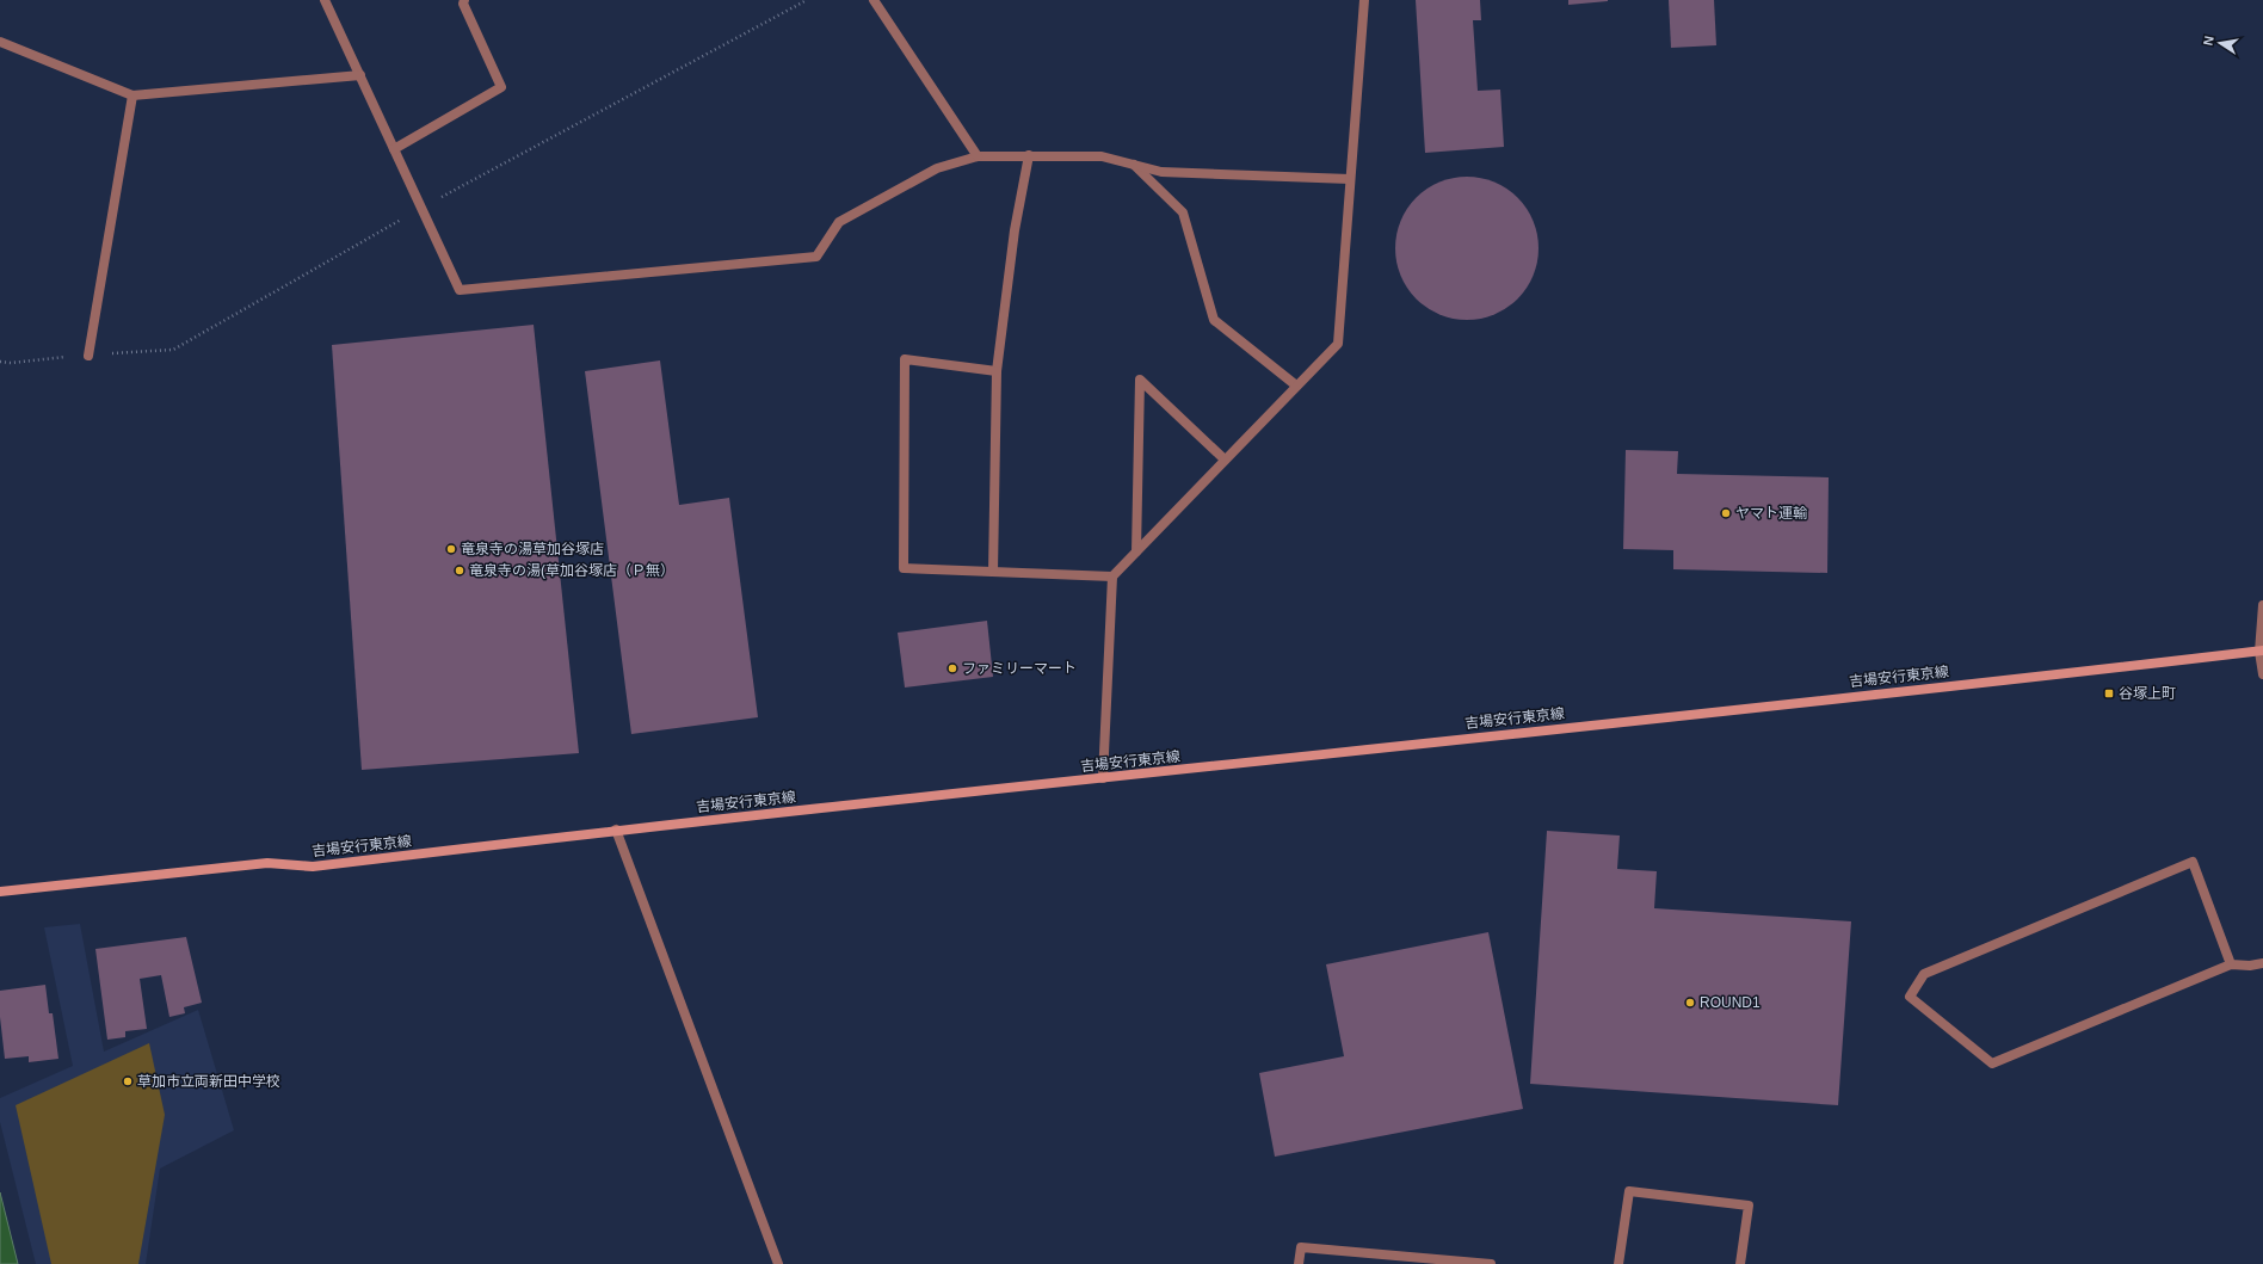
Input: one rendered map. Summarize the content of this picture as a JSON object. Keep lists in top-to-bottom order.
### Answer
{
  "streets": {
    "main road": ["吉場安行東京線"]
  },
  "places": {
    "other": [
      "ヤマト運輸",
      "竜泉寺の湯草加谷塚店",
      "竜泉寺の湯(草加谷塚店（Ｐ無）",
      "ファミリーマート",
      "ROUND1",
      "草加市立両新田中学校"
    ],
    "transit": ["谷塚上町"]
  },
  "north": "left"
}
